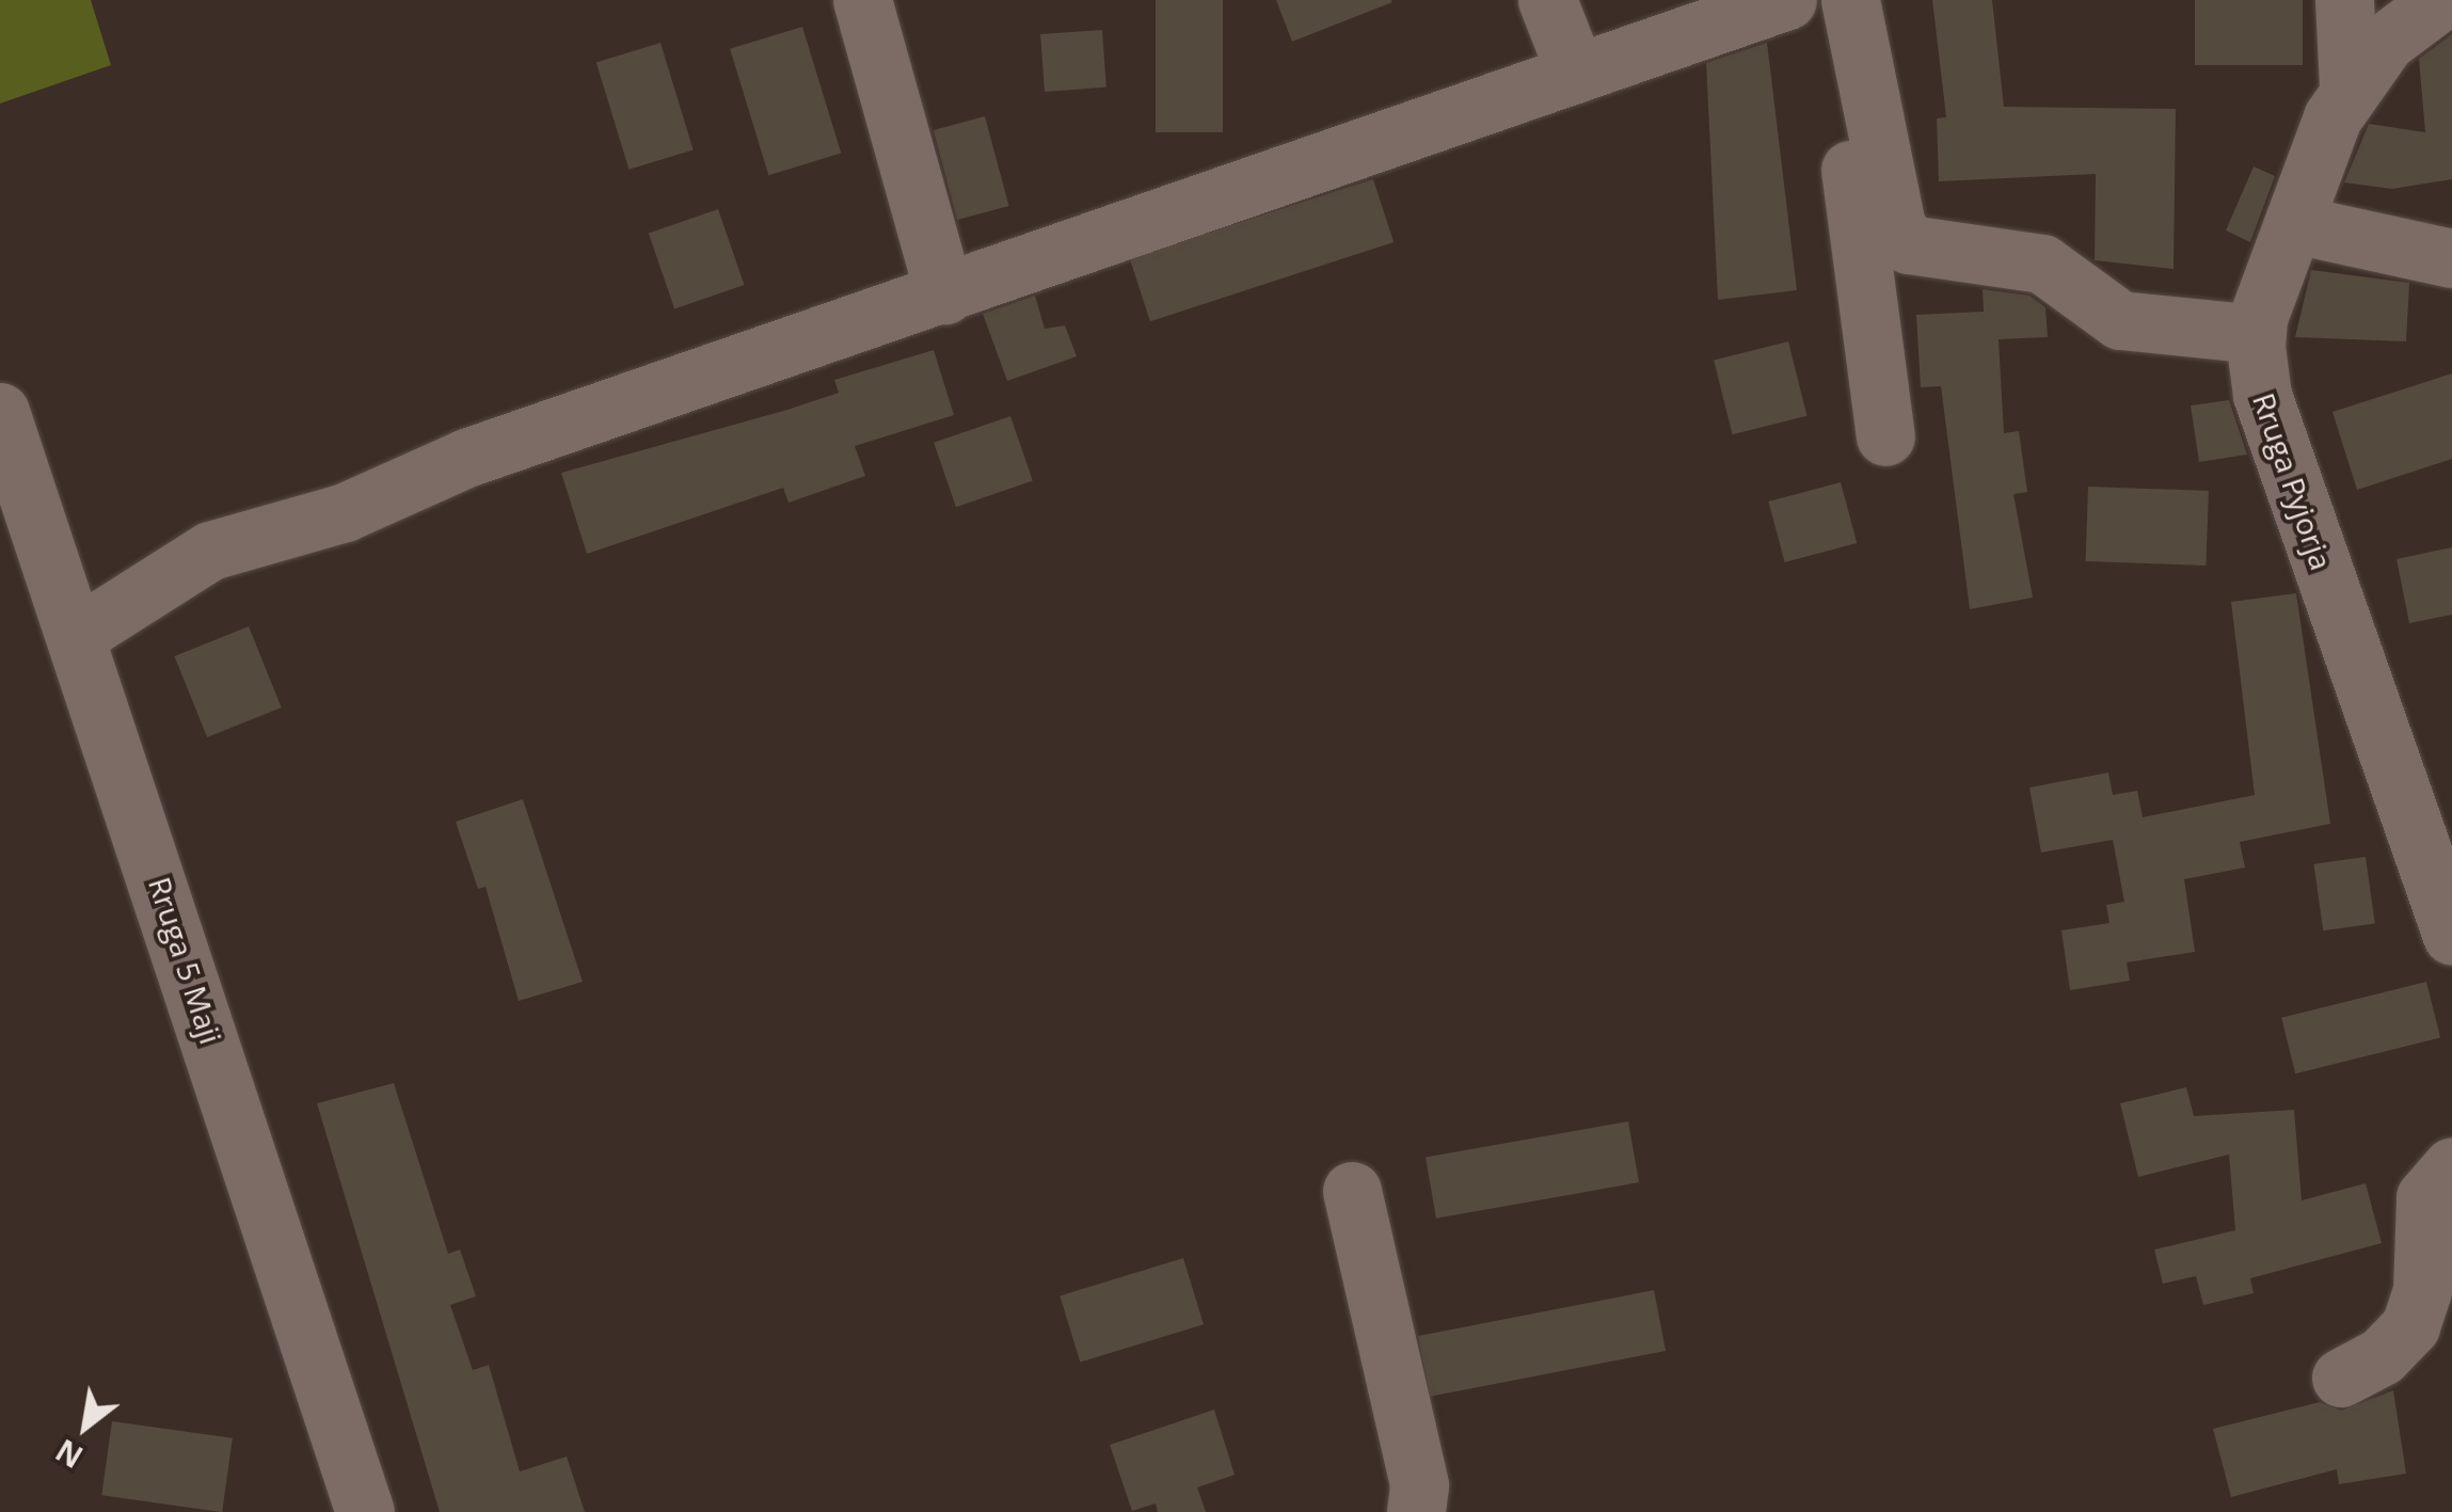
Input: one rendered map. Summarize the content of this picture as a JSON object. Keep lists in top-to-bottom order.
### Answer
{
  "streets": {
    "street": ["Rruga Pyjorja", "Rruga 5 Maji"]
  },
  "north": "bottom left"
}
